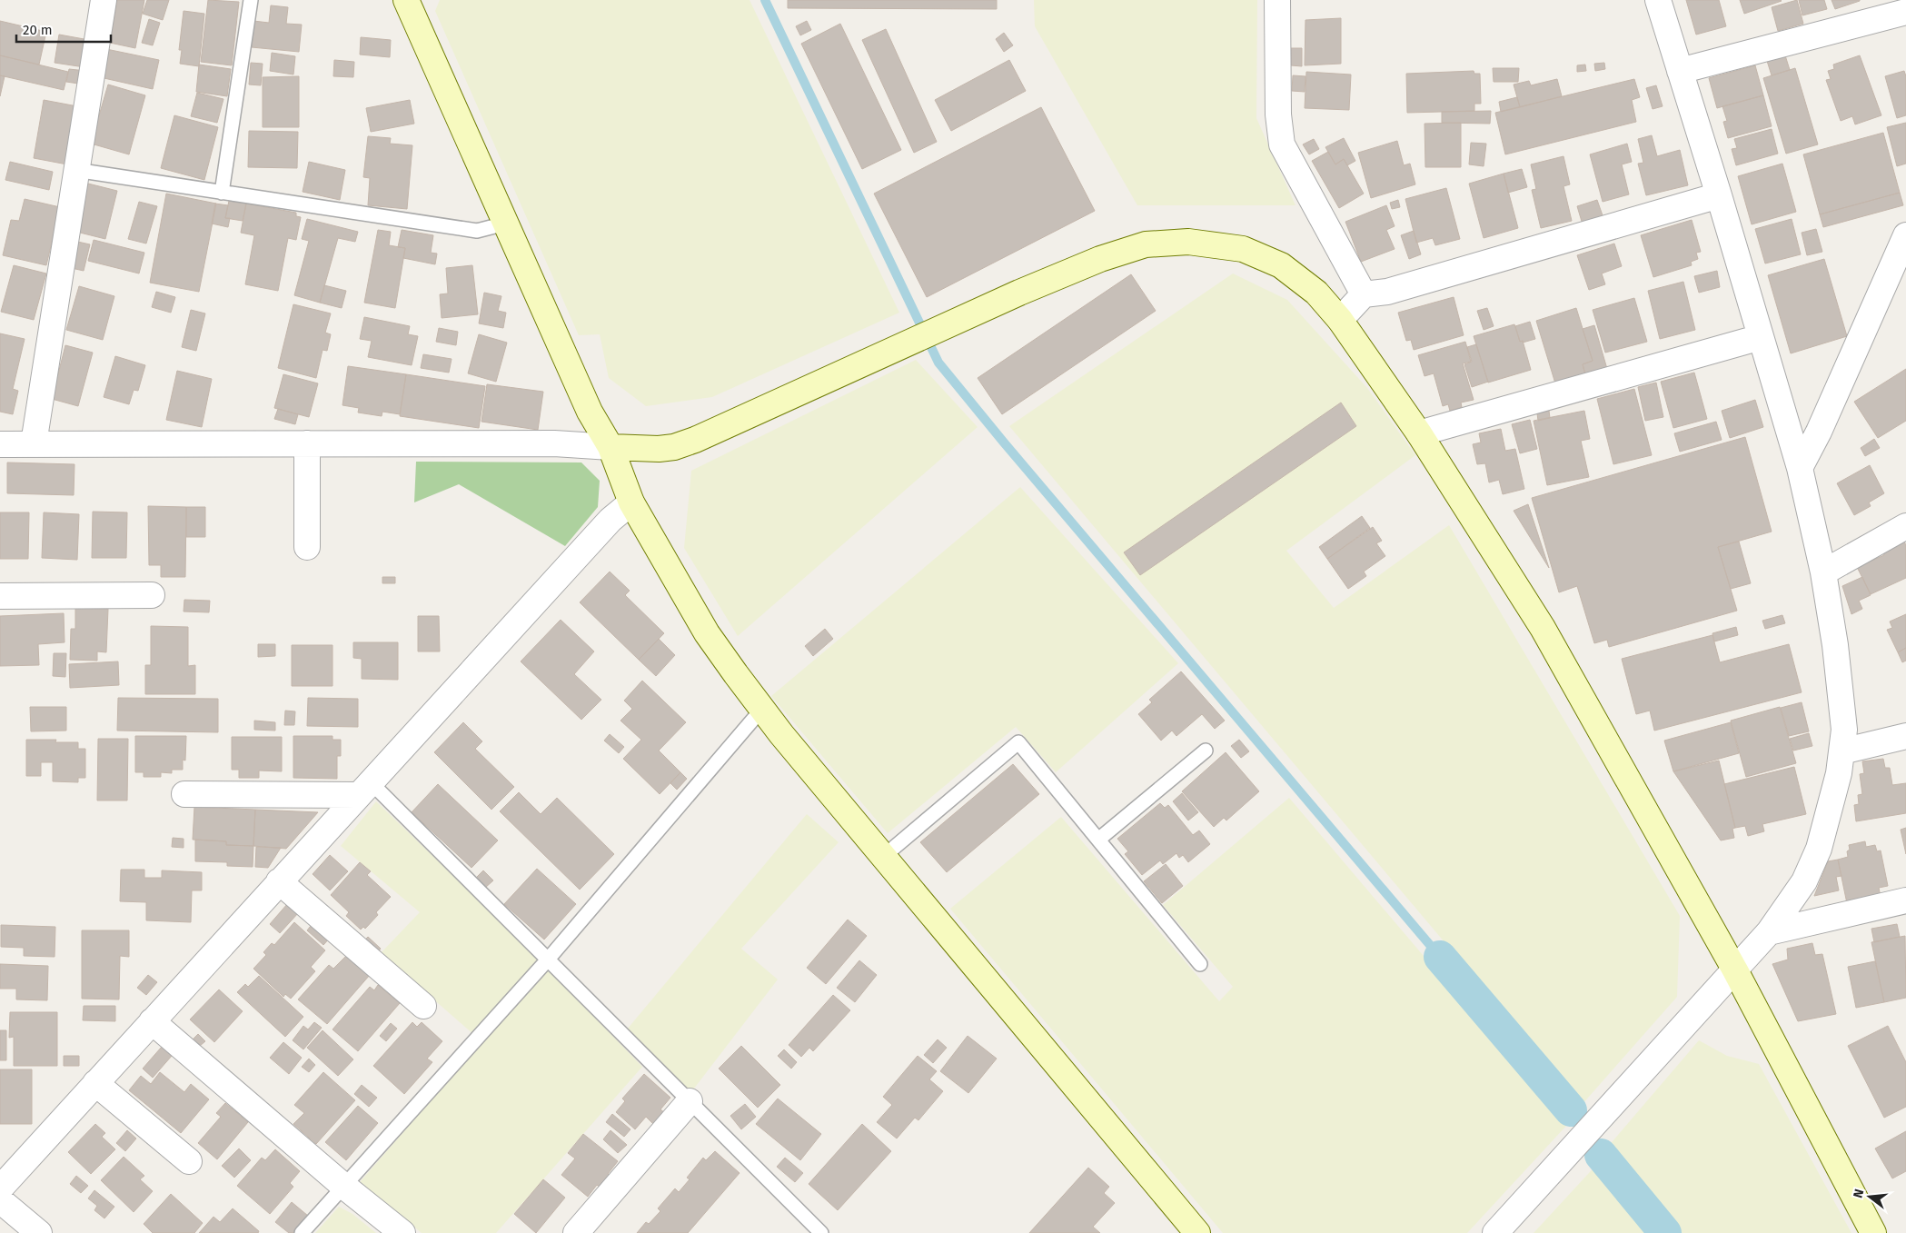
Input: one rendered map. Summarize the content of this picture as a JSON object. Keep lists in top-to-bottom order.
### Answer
{
  "scale_bar": "20 m",
  "north": "left"
}
